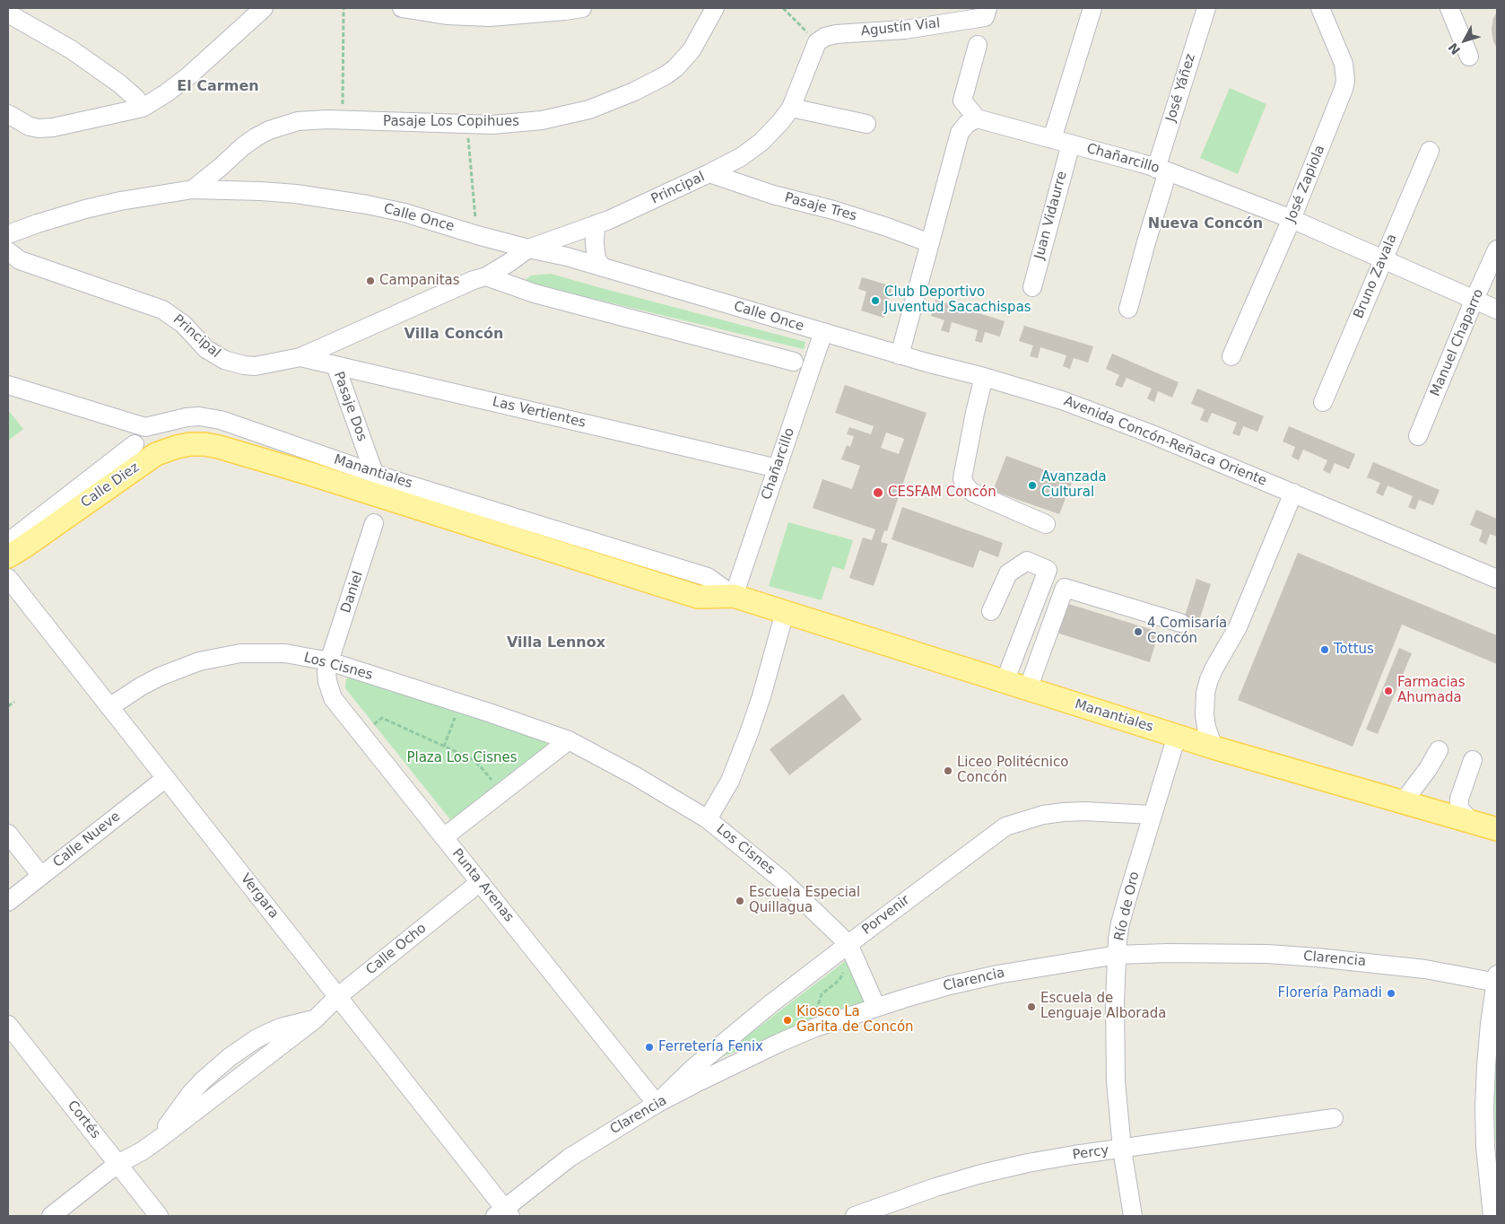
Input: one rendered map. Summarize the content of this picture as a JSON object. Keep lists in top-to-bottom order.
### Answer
{
  "streets": {
    "main road": ["Manantiales", "Calle Diez"],
    "street": [
      "Agustín Vial",
      "José Yáñez",
      "Pasaje Los Copihues",
      "Chañarcillo",
      "José Zapiola",
      "Principal",
      "Pasaje Tres",
      "Juan Vidaurre",
      "Calle Once",
      "Bruno Zavala",
      "Manuel Chaparro",
      "Pasaje Dos",
      "Las Vertientes",
      "Avenida Concón-Reñaca Oriente",
      "Daniel",
      "Los Cisnes",
      "Calle Nueve",
      "Punta Arenas",
      "Vergara",
      "Río de Oro",
      "Porvenir",
      "Calle Ocho",
      "Clarencia",
      "Cortés",
      "Percy"
    ]
  },
  "crossings": [
    ["Agustín Vial", "Principal"],
    ["José Yáñez", "Chañarcillo"],
    ["Pasaje Los Copihues", "Calle Once"],
    ["Chañarcillo", "José Zapiola"],
    ["Chañarcillo", "Juan Vidaurre"],
    ["Chañarcillo", "Calle Once"],
    ["Chañarcillo", "Bruno Zavala"],
    ["Chañarcillo", "Manuel Chaparro"],
    ["Chañarcillo", "Las Vertientes"],
    ["Chañarcillo", "Avenida Concón-Reñaca Oriente"],
    ["Chañarcillo", "Manantiales"],
    ["Principal", "Pasaje Tres"],
    ["Principal", "Calle Once"],
    ["Principal", "Las Vertientes"],
    ["Calle Once", "Avenida Concón-Reñaca Oriente"],
    ["Pasaje Dos", "Las Vertientes"],
    ["Pasaje Dos", "Manantiales"],
    ["Manantiales", "Calle Diez"],
    ["Manantiales", "Río de Oro"],
    ["Daniel", "Los Cisnes"],
    ["Daniel", "Punta Arenas"],
    ["Los Cisnes", "Punta Arenas"],
    ["Los Cisnes", "Vergara"],
    ["Los Cisnes", "Porvenir"],
    ["Los Cisnes", "Clarencia"],
    ["Calle Nueve", "Vergara"],
    ["Punta Arenas", "Porvenir"],
    ["Punta Arenas", "Calle Ocho"],
    ["Punta Arenas", "Clarencia"],
    ["Vergara", "Calle Ocho"],
    ["Vergara", "Clarencia"],
    ["Río de Oro", "Porvenir"],
    ["Río de Oro", "Clarencia"],
    ["Río de Oro", "Percy"],
    ["Porvenir", "Clarencia"],
    ["Calle Ocho", "Cortés"]
  ],
  "districts": [
    "El Carmen",
    "Nueva Concón",
    "Villa Concón",
    "Villa Lennox"
  ],
  "parks": ["Plaza Los Cisnes"],
  "places": [
    "Campanitas",
    "Club Deportivo Juventud Sacachispas",
    "Avanzada Cultural",
    "CESFAM Concón",
    "4 Comisaría Concón",
    "Tottus",
    "Farmacias Ahumada",
    "Liceo Politécnico Concón",
    "Escuela Especial Quillagua",
    "Florería Pamadi",
    "Escuela de Lenguaje Alborada",
    "Kiosco La Garita de Concón",
    "Ferretería Fenix"
  ],
  "north": "bottom left"
}
